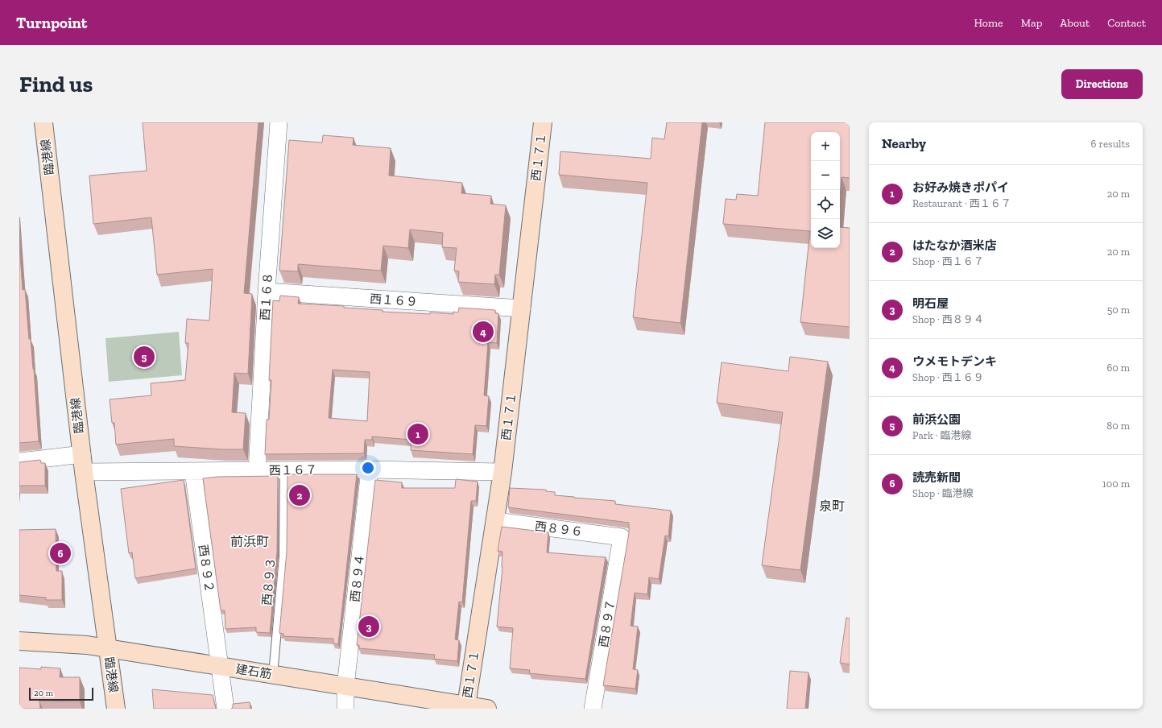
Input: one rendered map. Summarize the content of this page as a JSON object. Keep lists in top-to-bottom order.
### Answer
{
  "streets": {
    "street": [
      "臨港線",
      "西１７１",
      "西１６８",
      "西１６９",
      "西１６７",
      "西８９６",
      "西８９２",
      "西８９４",
      "西８９７",
      "建石筋"
    ],
    "lane": ["西８９３"]
  },
  "crossings": [
    ["臨港線", "西１６７"],
    ["臨港線", "建石筋"],
    ["西１７１", "西１６９"],
    ["西１７１", "西１６７"],
    ["西１７１", "西８９６"],
    ["西１７１", "建石筋"],
    ["西１６８", "西１６９"],
    ["西１６８", "西１６７"],
    ["西１６７", "西８９２"],
    ["西１６７", "西８９４"],
    ["西１６７", "西８９３"],
    ["西８９６", "西８９７"],
    ["西８９２", "建石筋"],
    ["西８９４", "建石筋"],
    ["西８９３", "建石筋"]
  ],
  "districts": ["泉町", "前浜町"],
  "scale_bar": "20 m",
  "page": {
    "header": "Turnpoint",
    "nav": [
      "Home",
      "Map",
      "About",
      "Contact"
    ],
    "buttons": "Directions",
    "title": "Find us",
    "heading": ["Nearby", "6 results"],
    "map_buttons": ["+", "−"],
    "list": [
      {
        "mark": "1",
        "name": "お好み焼きポパイ",
        "note": "Restaurant · 西１６７",
        "value": "20 m"
      },
      {
        "mark": "2",
        "name": "はたなか酒米店",
        "note": "Shop · 西１６７",
        "value": "20 m"
      },
      {
        "mark": "3",
        "name": "明石屋",
        "note": "Shop · 西８９４",
        "value": "50 m"
      },
      {
        "mark": "4",
        "name": "ウメモトデンキ",
        "note": "Shop · 西１６９",
        "value": "60 m"
      },
      {
        "mark": "5",
        "name": "前浜公園",
        "note": "Park · 臨港線",
        "value": "80 m"
      },
      {
        "mark": "6",
        "name": "読売新聞",
        "note": "Shop · 臨港線",
        "value": "100 m"
      }
    ],
    "pins": [
      "4",
      "5",
      "1",
      "2",
      "6",
      "3"
    ],
    "scale": "20 m"
  }
}
